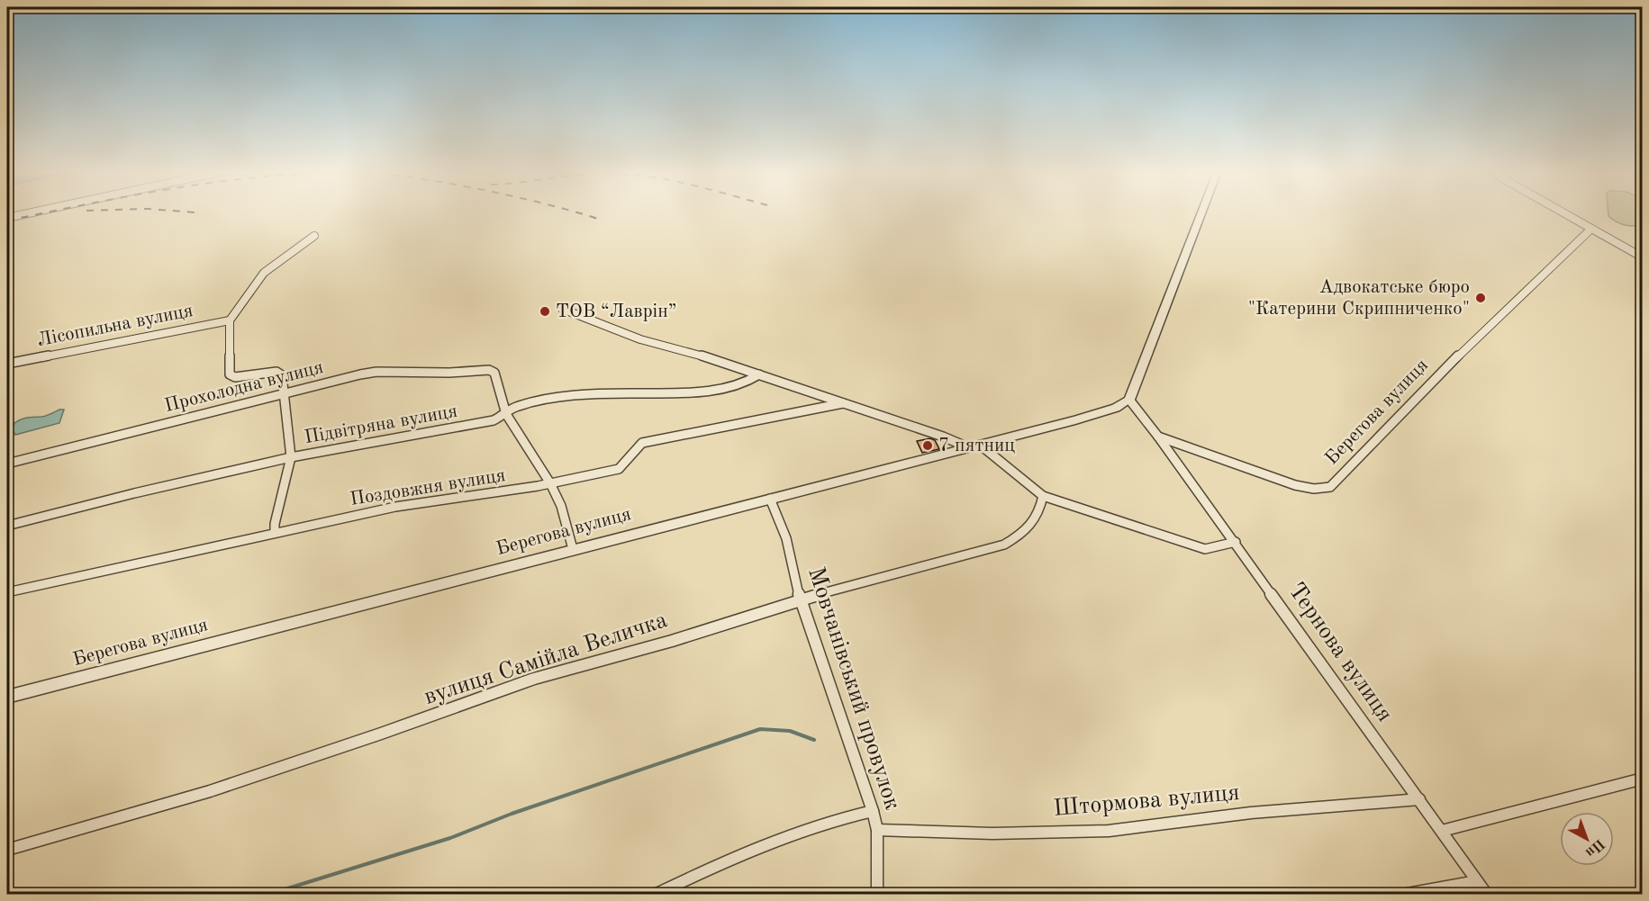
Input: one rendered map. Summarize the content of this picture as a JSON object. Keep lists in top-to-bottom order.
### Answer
{
  "streets": {
    "street": [
      "Лісопильна вулиця",
      "Прохолодна вулиця",
      "Берегова вулиця",
      "Підвітряна вулиця",
      "Поздовжня вулиця",
      "Тернова вулиця",
      "вулиця Самійла Величка",
      "Мовчанівський провулок",
      "Штормова вулиця"
    ]
  },
  "crossings": [
    ["Прохолодна вулиця", "Підвітряна вулиця"],
    ["Берегова вулиця", "Тернова вулиця"],
    ["Берегова вулиця", "Мовчанівський провулок"],
    ["Тернова вулиця", "Штормова вулиця"],
    ["вулиця Самійла Величка", "Мовчанівський провулок"],
    ["Мовчанівський провулок", "Штормова вулиця"]
  ],
  "places": ["Адвокатське бюро \"Катерини Скрипниченко\"", "ТОВ “Лаврін”", "7 пятниц"],
  "north": "bottom right"
}
